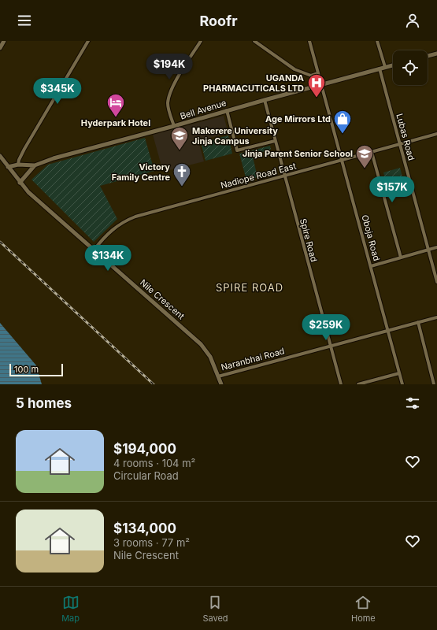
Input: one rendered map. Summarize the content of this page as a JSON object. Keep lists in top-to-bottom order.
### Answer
{
  "streets": {
    "street": [
      "Bell Avenue",
      "Lubas Road",
      "Nadiope Road East",
      "Oboja Road",
      "Spire Road",
      "Nile Crescent",
      "Naranbhai Road"
    ]
  },
  "crossings": [
    ["Bell Avenue", "Lubas Road"],
    ["Bell Avenue", "Oboja Road"],
    ["Bell Avenue", "Spire Road"],
    ["Lubas Road", "Nadiope Road East"],
    ["Nadiope Road East", "Oboja Road"],
    ["Nadiope Road East", "Spire Road"],
    ["Nadiope Road East", "Nile Crescent"],
    ["Oboja Road", "Naranbhai Road"],
    ["Spire Road", "Naranbhai Road"],
    ["Nile Crescent", "Naranbhai Road"]
  ],
  "districts": ["SPIRE ROAD"],
  "places": {
    "hospital": ["UGANDA PHARMACUTICALS LTD"],
    "hotel": ["Hyderpark Hotel"],
    "shop": ["Age Mirrors Ltd"],
    "school or university": ["Makerere University Jinja Campus", "Jinja Parent Senior School"],
    "church": ["Victory Family Centre"]
  },
  "scale_bar": "100 m",
  "page": {
    "header": "Roofr",
    "price": [
      "$194K",
      "$345K",
      "$157K",
      "$134K",
      "$259K"
    ],
    "scale": "100 m",
    "heading": "5 homes",
    "list": [
      {
        "name": "$194,000",
        "note": "4 rooms · 104 m² · Circular Road"
      },
      {
        "name": "$134,000",
        "note": "3 rooms · 77 m² · Nile Crescent"
      }
    ],
    "tabs": ["Map", "Saved", "Home"]
  }
}
